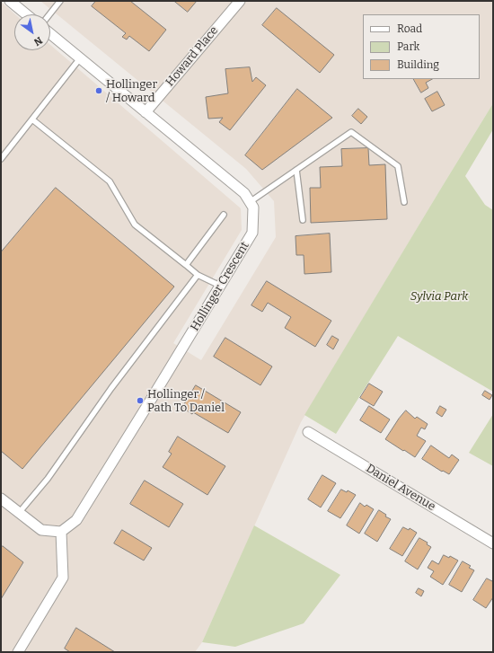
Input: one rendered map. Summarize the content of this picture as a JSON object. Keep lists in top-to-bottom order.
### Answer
{
  "streets": {
    "street": ["Howard Place", "Hollinger Crescent", "Daniel Avenue"]
  },
  "crossings": [
    ["Howard Place", "Hollinger Crescent"]
  ],
  "parks": ["Sylvia Park"],
  "places": ["Hollinger / Howard", "Hollinger / Path To Daniel"],
  "legend": ["Road", "Park", "Building"],
  "north": "bottom right"
}
